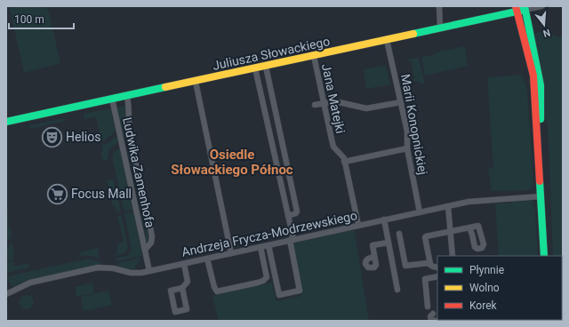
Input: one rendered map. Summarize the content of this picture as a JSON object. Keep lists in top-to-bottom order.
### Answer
{
  "streets": {
    "street": [
      "Juliusza Słowackiego",
      "Jana Matejki",
      "Marii Konopnickiej",
      "Ludwika Zamenhofa",
      "Andrzeja Frycza-Modrzewskiego"
    ]
  },
  "crossings": [
    ["Juliusza Słowackiego", "Jana Matejki"],
    ["Juliusza Słowackiego", "Marii Konopnickiej"],
    ["Juliusza Słowackiego", "Ludwika Zamenhofa"],
    ["Jana Matejki", "Andrzeja Frycza-Modrzewskiego"],
    ["Marii Konopnickiej", "Andrzeja Frycza-Modrzewskiego"],
    ["Ludwika Zamenhofa", "Andrzeja Frycza-Modrzewskiego"]
  ],
  "districts": ["Osiedle Słowackiego Północ"],
  "places": {
    "theatre": ["Helios"],
    "supermarket": ["Focus Mall"]
  },
  "legend": ["Płynnie", "Wolno", "Korek"],
  "scale_bar": "100 m",
  "north": "bottom"
}
